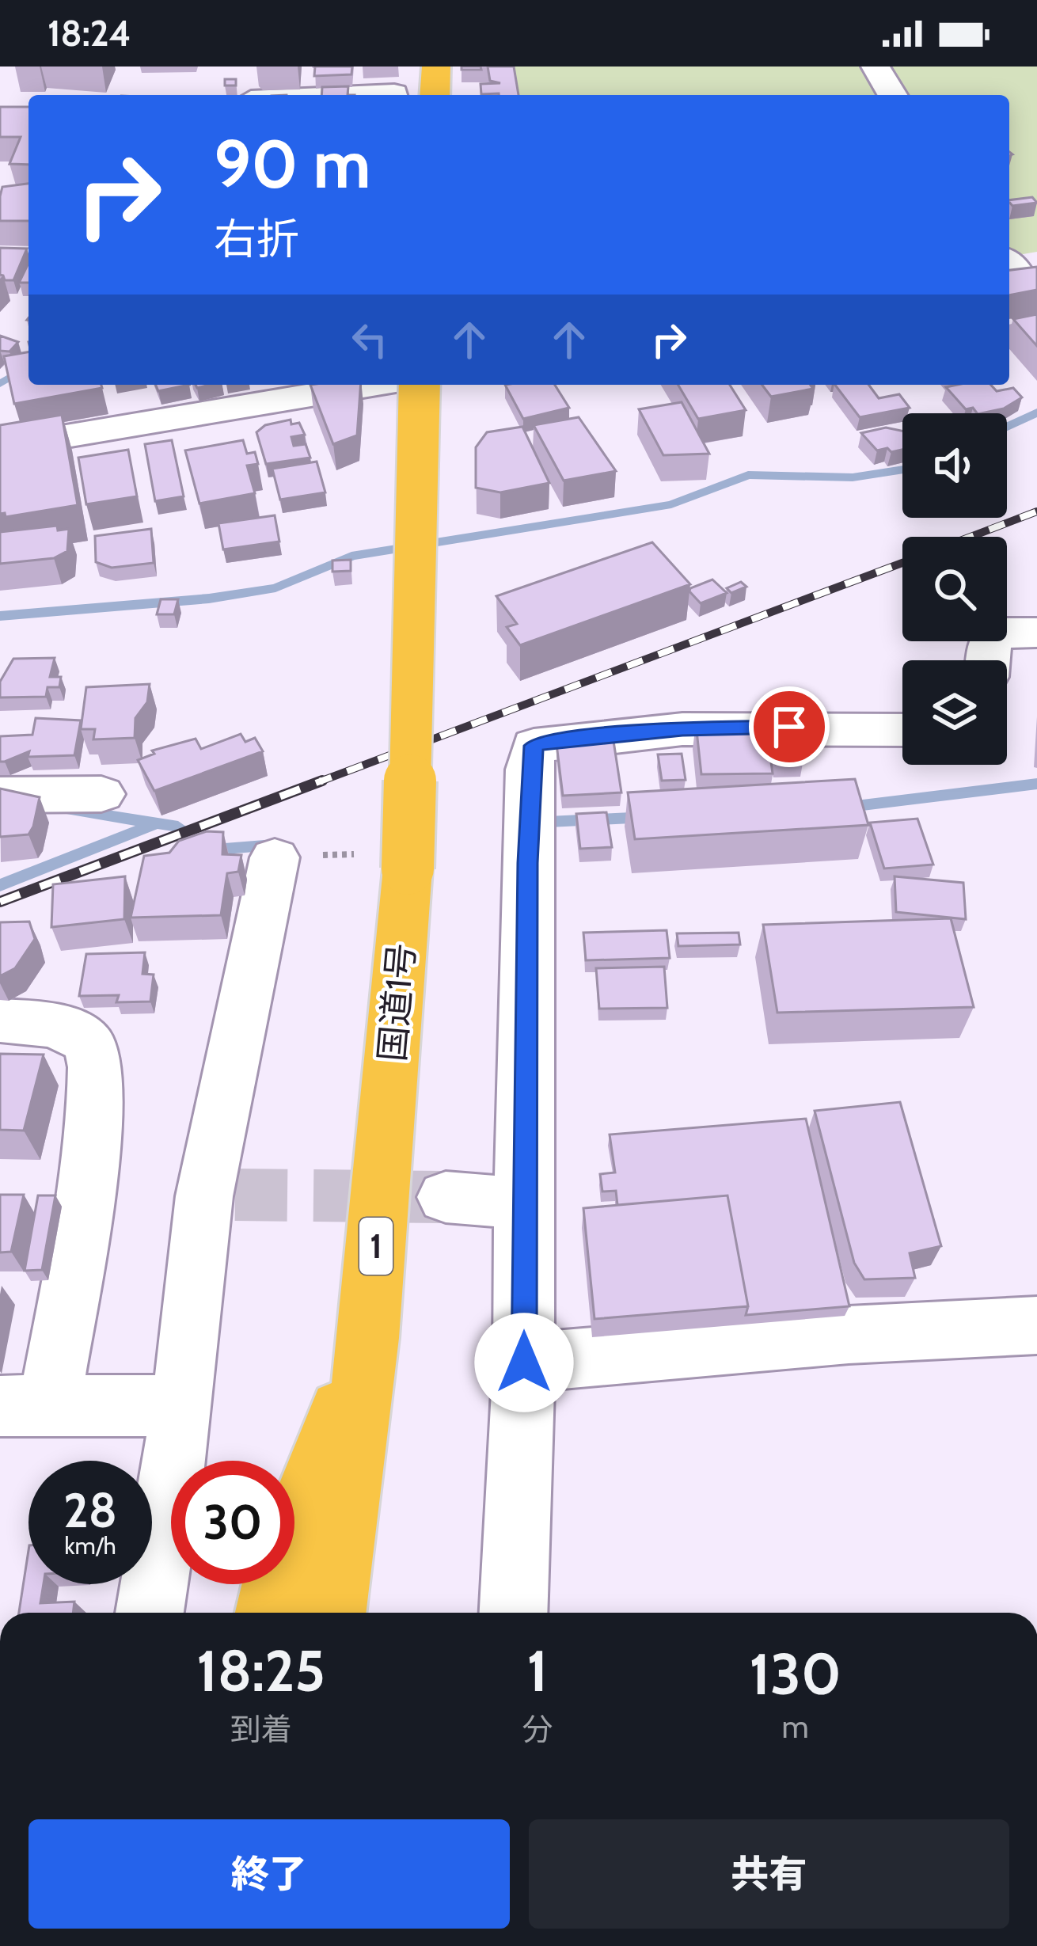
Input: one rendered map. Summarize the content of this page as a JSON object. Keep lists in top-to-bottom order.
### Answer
{
  "streets": {
    "highway": ["国道1号", "1"]
  },
  "crossings": [
    ["国道1号", "1"]
  ],
  "page": {
    "status": "18:24",
    "turn": ["90 m", "右折"],
    "speed": "28 km/h",
    "limit": "30",
    "eta": [
      "18:25",
      "到着",
      "1",
      "分",
      "130",
      "m"
    ],
    "buttons": ["終了", "共有"]
  }
}
